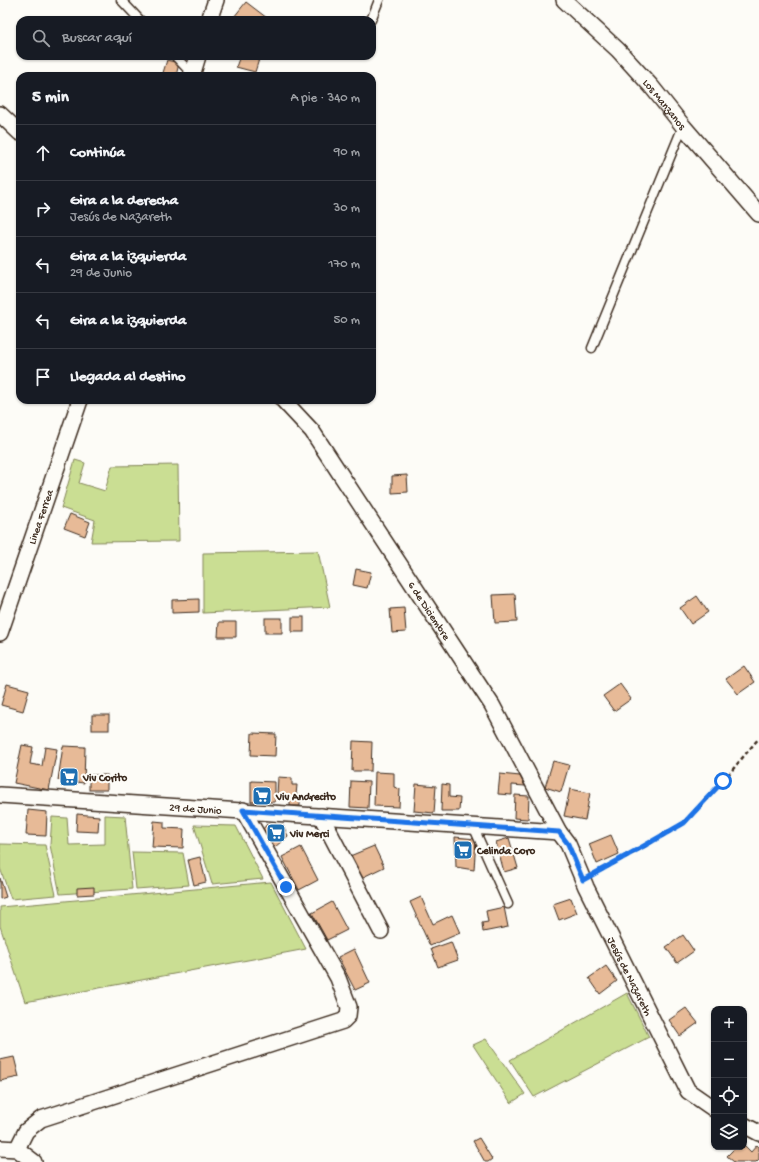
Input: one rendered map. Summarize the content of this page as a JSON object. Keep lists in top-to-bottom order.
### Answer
{
  "streets": {
    "street": [
      "Los Manzanos",
      "Linea Ferrea",
      "6 de Diciembre",
      "29 de Junio",
      "Jesús de Nazareth"
    ]
  },
  "crossings": [
    ["6 de Diciembre", "29 de Junio"],
    ["6 de Diciembre", "Jesús de Nazareth"],
    ["29 de Junio", "Jesús de Nazareth"]
  ],
  "places": {
    "supermarket": [
      "Viv Corito",
      "Viv Andrecito",
      "Viv Merci",
      "Celinda Coro"
    ]
  },
  "page": {
    "search": "Buscar aquí",
    "heading": ["5 min", "A pie · 340 m"],
    "list": [
      ["Continúa", "90 m"],
      ["Gira a la derecha", "Jesús de Nazareth", "30 m"],
      ["Gira a la izquierda", "29 de Junio", "170 m"],
      ["Gira a la izquierda", "50 m"],
      "Llegada al destino"
    ],
    "map_buttons": ["+", "−"]
  }
}
